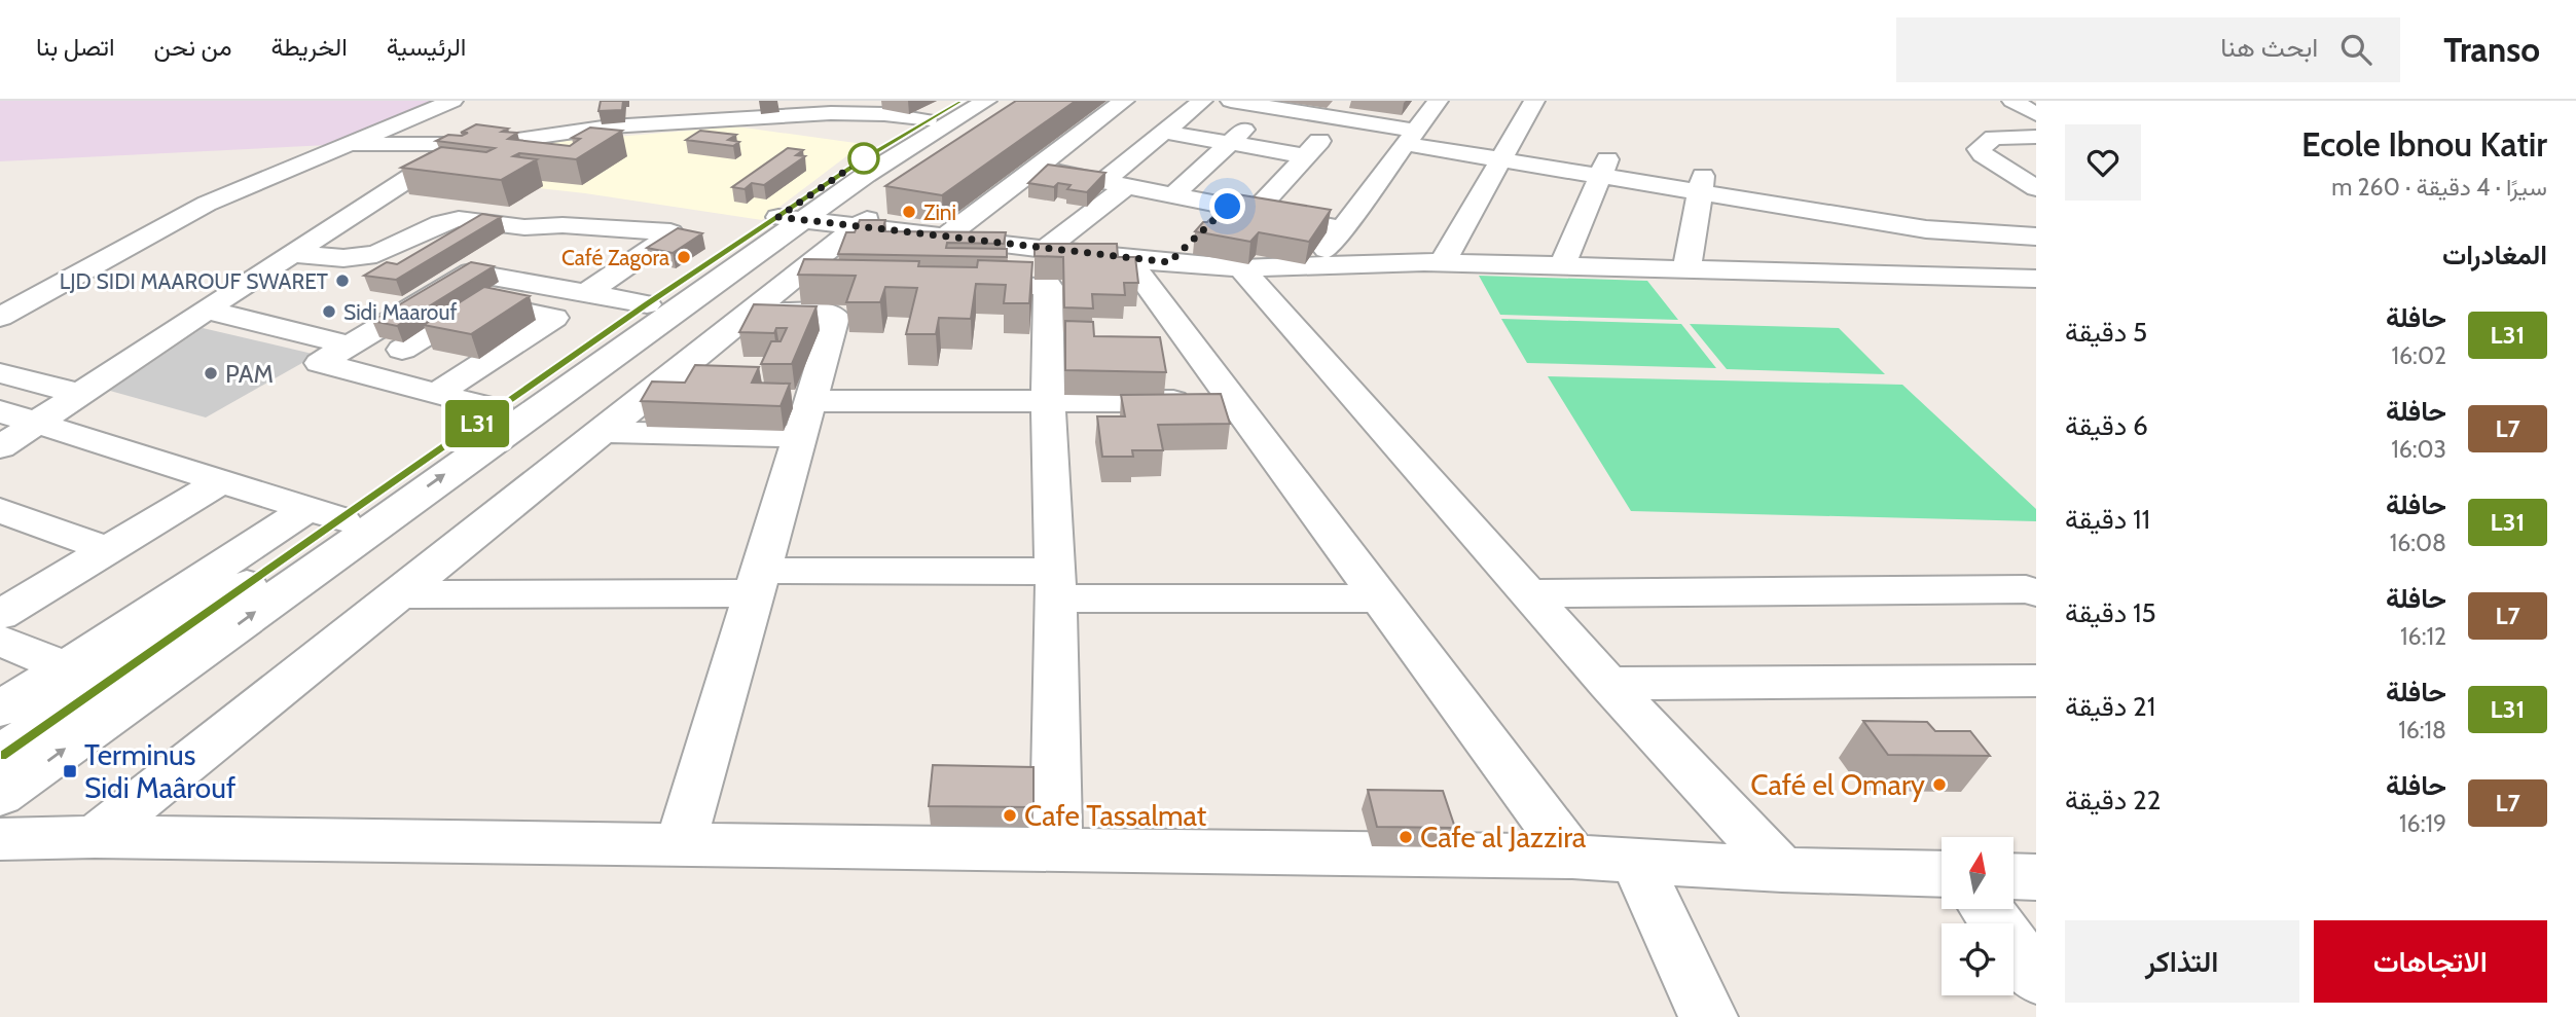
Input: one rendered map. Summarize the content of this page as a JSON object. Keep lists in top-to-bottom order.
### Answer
{
  "places": {
    "other": [
      "Zini",
      "Café Zagora",
      "LJD SIDI MAAROUF SWARET",
      "Sidi Maarouf",
      "PAM",
      "Café el Omary",
      "Cafe Tassalmat",
      "Cafe al Jazzira"
    ],
    "transit": ["Terminus Sidi Maârouf"]
  },
  "lines": ["bus line L31"],
  "north": "top",
  "page": {
    "header": "Transo",
    "search": "ابحث هنا",
    "nav": [
      "الرئيسية",
      "الخريطة",
      "من نحن",
      "اتصل بنا"
    ],
    "heading": [
      ["Ecole Ibnou Katir", "سيرًا · 4 دقيقة · 260 m"],
      "المغادرات"
    ],
    "on_map": "L31",
    "list": [
      {
        "mark": "L31",
        "name": "حافلة",
        "note": "16:02",
        "value": "5 دقيقة"
      },
      {
        "mark": "L7",
        "name": "حافلة",
        "note": "16:03",
        "value": "6 دقيقة"
      },
      {
        "mark": "L31",
        "name": "حافلة",
        "note": "16:08",
        "value": "11 دقيقة"
      },
      {
        "mark": "L7",
        "name": "حافلة",
        "note": "16:12",
        "value": "15 دقيقة"
      },
      {
        "mark": "L31",
        "name": "حافلة",
        "note": "16:18",
        "value": "21 دقيقة"
      },
      {
        "mark": "L7",
        "name": "حافلة",
        "note": "16:19",
        "value": "22 دقيقة"
      }
    ],
    "buttons": ["الاتجاهات", "التذاكر"]
  }
}
